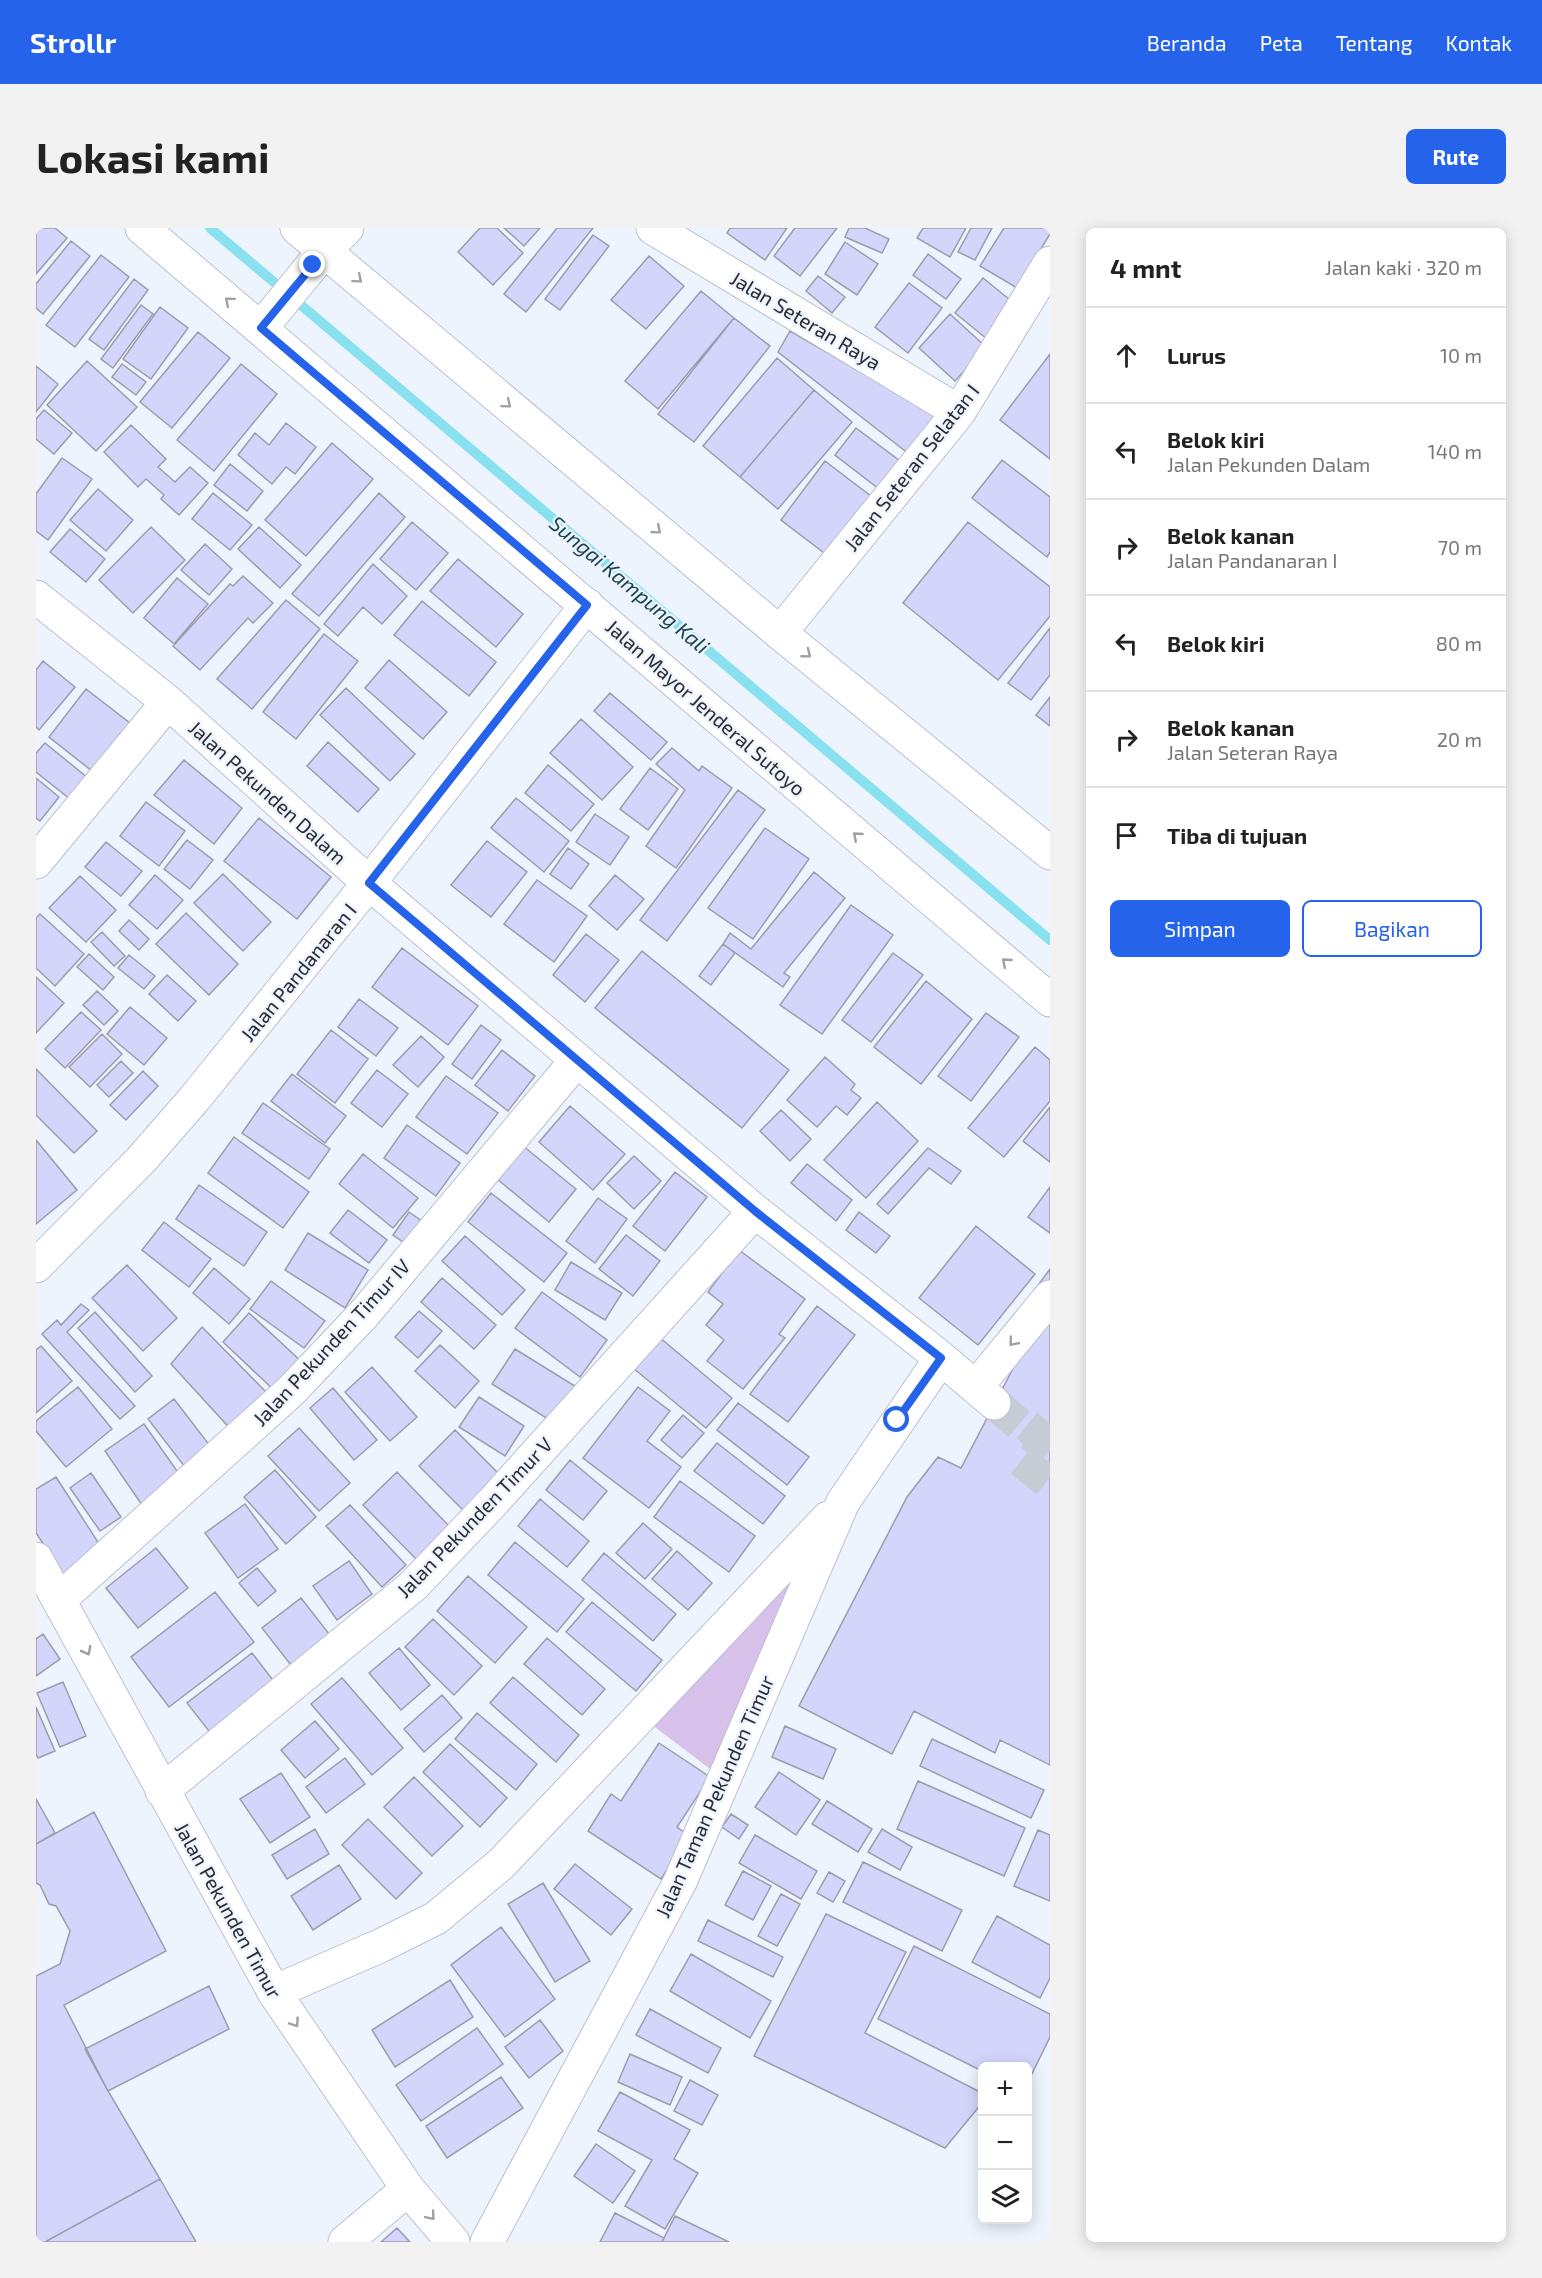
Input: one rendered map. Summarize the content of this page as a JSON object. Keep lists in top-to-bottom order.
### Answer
{
  "streets": {
    "street": [
      "Jalan Seteran Raya",
      "Jalan Seteran Selatan I",
      "Jalan Mayor Jenderal Sutoyo",
      "Jalan Pekunden Dalam",
      "Jalan Pandanaran I",
      "Jalan Pekunden Timur IV",
      "Jalan Pekunden Timur V",
      "Jalan Taman Pekunden Timur",
      "Jalan Pekunden Timur"
    ]
  },
  "crossings": [
    ["Jalan Seteran Raya", "Jalan Seteran Selatan I"],
    ["Jalan Mayor Jenderal Sutoyo", "Jalan Pandanaran I"],
    ["Jalan Pekunden Dalam", "Jalan Pandanaran I"],
    ["Jalan Pekunden Dalam", "Jalan Pekunden Timur IV"],
    ["Jalan Pekunden Dalam", "Jalan Pekunden Timur V"],
    ["Jalan Pekunden Dalam", "Jalan Taman Pekunden Timur"],
    ["Jalan Pekunden Timur IV", "Jalan Pekunden Timur"],
    ["Jalan Pekunden Timur V", "Jalan Pekunden Timur"],
    ["Jalan Taman Pekunden Timur", "Jalan Pekunden Timur"]
  ],
  "one_way": ["Jalan Pekunden Timur"],
  "water": ["Sungai Kampung Kali"],
  "page": {
    "header": "Strollr",
    "nav": [
      "Beranda",
      "Peta",
      "Tentang",
      "Kontak"
    ],
    "buttons": [
      "Rute",
      ["Simpan", "Bagikan"]
    ],
    "title": "Lokasi kami",
    "heading": ["4 mnt", "Jalan kaki · 320 m"],
    "list": [
      ["Lurus", "10 m"],
      ["Belok kiri", "Jalan Pekunden Dalam", "140 m"],
      ["Belok kanan", "Jalan Pandanaran I", "70 m"],
      ["Belok kiri", "80 m"],
      ["Belok kanan", "Jalan Seteran Raya", "20 m"],
      "Tiba di tujuan"
    ],
    "map_buttons": ["+", "−"]
  }
}
